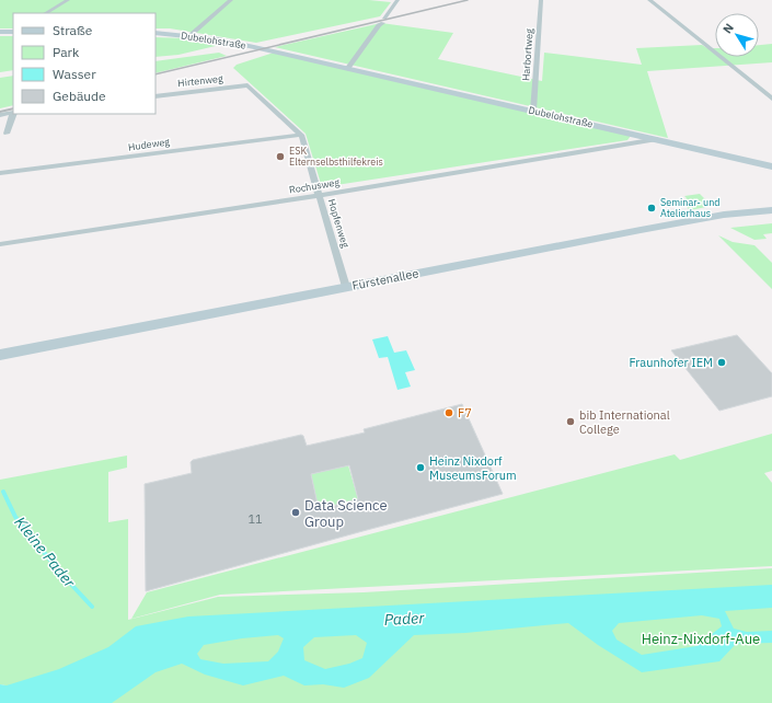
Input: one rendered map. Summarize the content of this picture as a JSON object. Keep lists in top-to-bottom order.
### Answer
{
  "streets": {
    "main road": ["Dubelohstraße", "Fürstenallee"],
    "street": [
      "Harbortweg",
      "Hirtenweg",
      "Hudeweg",
      "Rochusweg",
      "Hopfenweg"
    ]
  },
  "crossings": [
    ["Dubelohstraße", "Harbortweg"],
    ["Dubelohstraße", "Rochusweg"],
    ["Hirtenweg", "Hudeweg"],
    ["Hirtenweg", "Hopfenweg"],
    ["Hudeweg", "Hopfenweg"],
    ["Rochusweg", "Hopfenweg"],
    ["Hopfenweg", "Fürstenallee"]
  ],
  "water": ["Kleine Pader", "Pader"],
  "parks": ["Heinz-Nixdorf-Aue"],
  "places": [
    "ESK Elternselbsthilfekreis",
    "Seminar- und Atelierhaus",
    "Fraunhofer IEM",
    "F7",
    "bib International College",
    "Heinz Nixdorf MuseumsForum",
    "Data Science Group"
  ],
  "house_numbers": ["11"],
  "legend": [
    "Straße",
    "Park",
    "Wasser",
    "Gebäude"
  ],
  "north": "top left"
}
